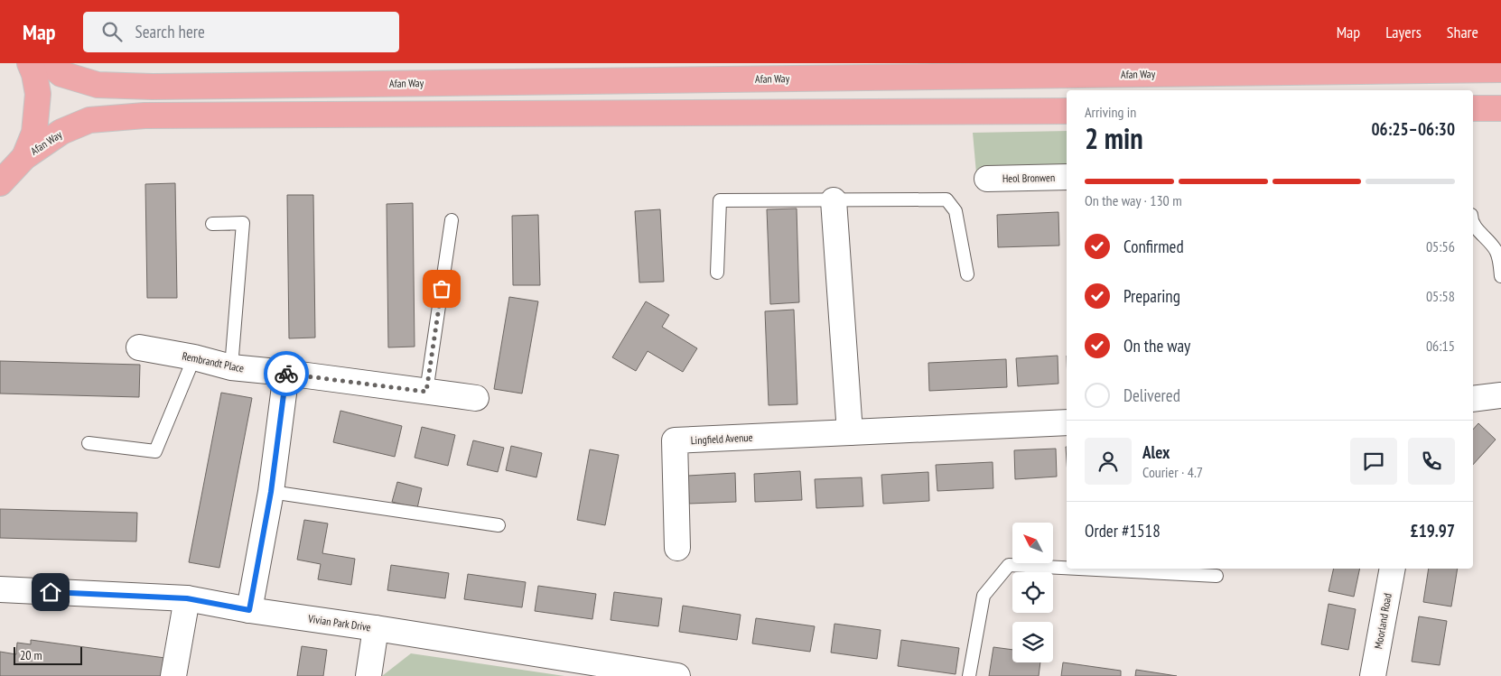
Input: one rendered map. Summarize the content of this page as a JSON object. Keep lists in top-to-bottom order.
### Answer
{
  "streets": {
    "main road": ["Afan Way"],
    "street": [
      "Heol Bronwen",
      "Rembrandt Place",
      "Lingfield Avenue",
      "Moorland Road",
      "Vivian Park Drive"
    ]
  },
  "scale_bar": "20 m",
  "north": "top left",
  "page": {
    "header": "Map",
    "search": "Search here",
    "nav": ["Map", "Layers", "Share"],
    "heading": ["2 min", "Arriving in", "06:25–06:30"],
    "panel": [
      "Alex",
      "Courier · 4.7",
      "Order #1518",
      "£19.97"
    ],
    "bar": "On the way · 130 m",
    "list": [
      ["Confirmed", "05:56"],
      ["Preparing", "05:58"],
      ["On the way", "06:15"],
      "Delivered"
    ],
    "scale": "20 m"
  }
}
